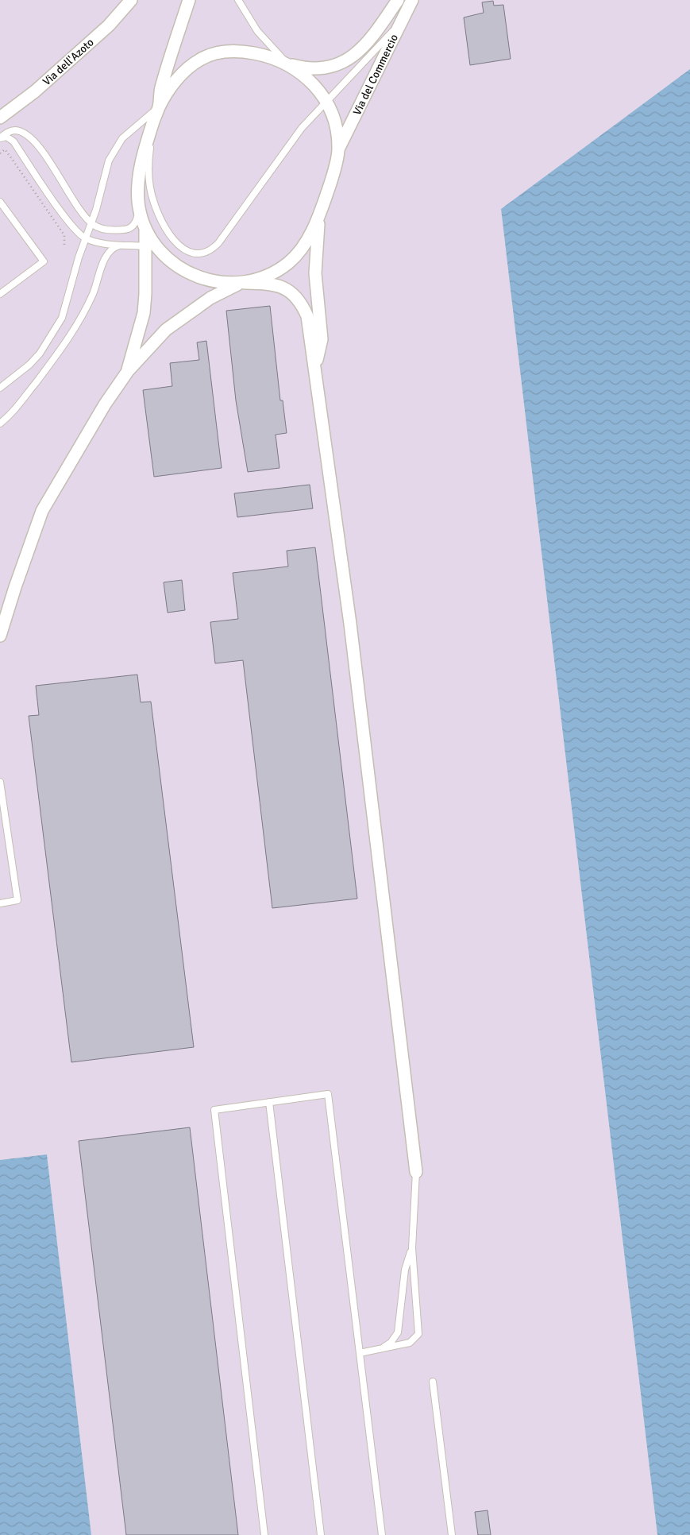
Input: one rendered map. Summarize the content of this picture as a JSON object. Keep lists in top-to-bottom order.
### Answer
{
  "streets": {
    "street": ["Via dell'Azoto", "Via del Commercio"]
  }
}
